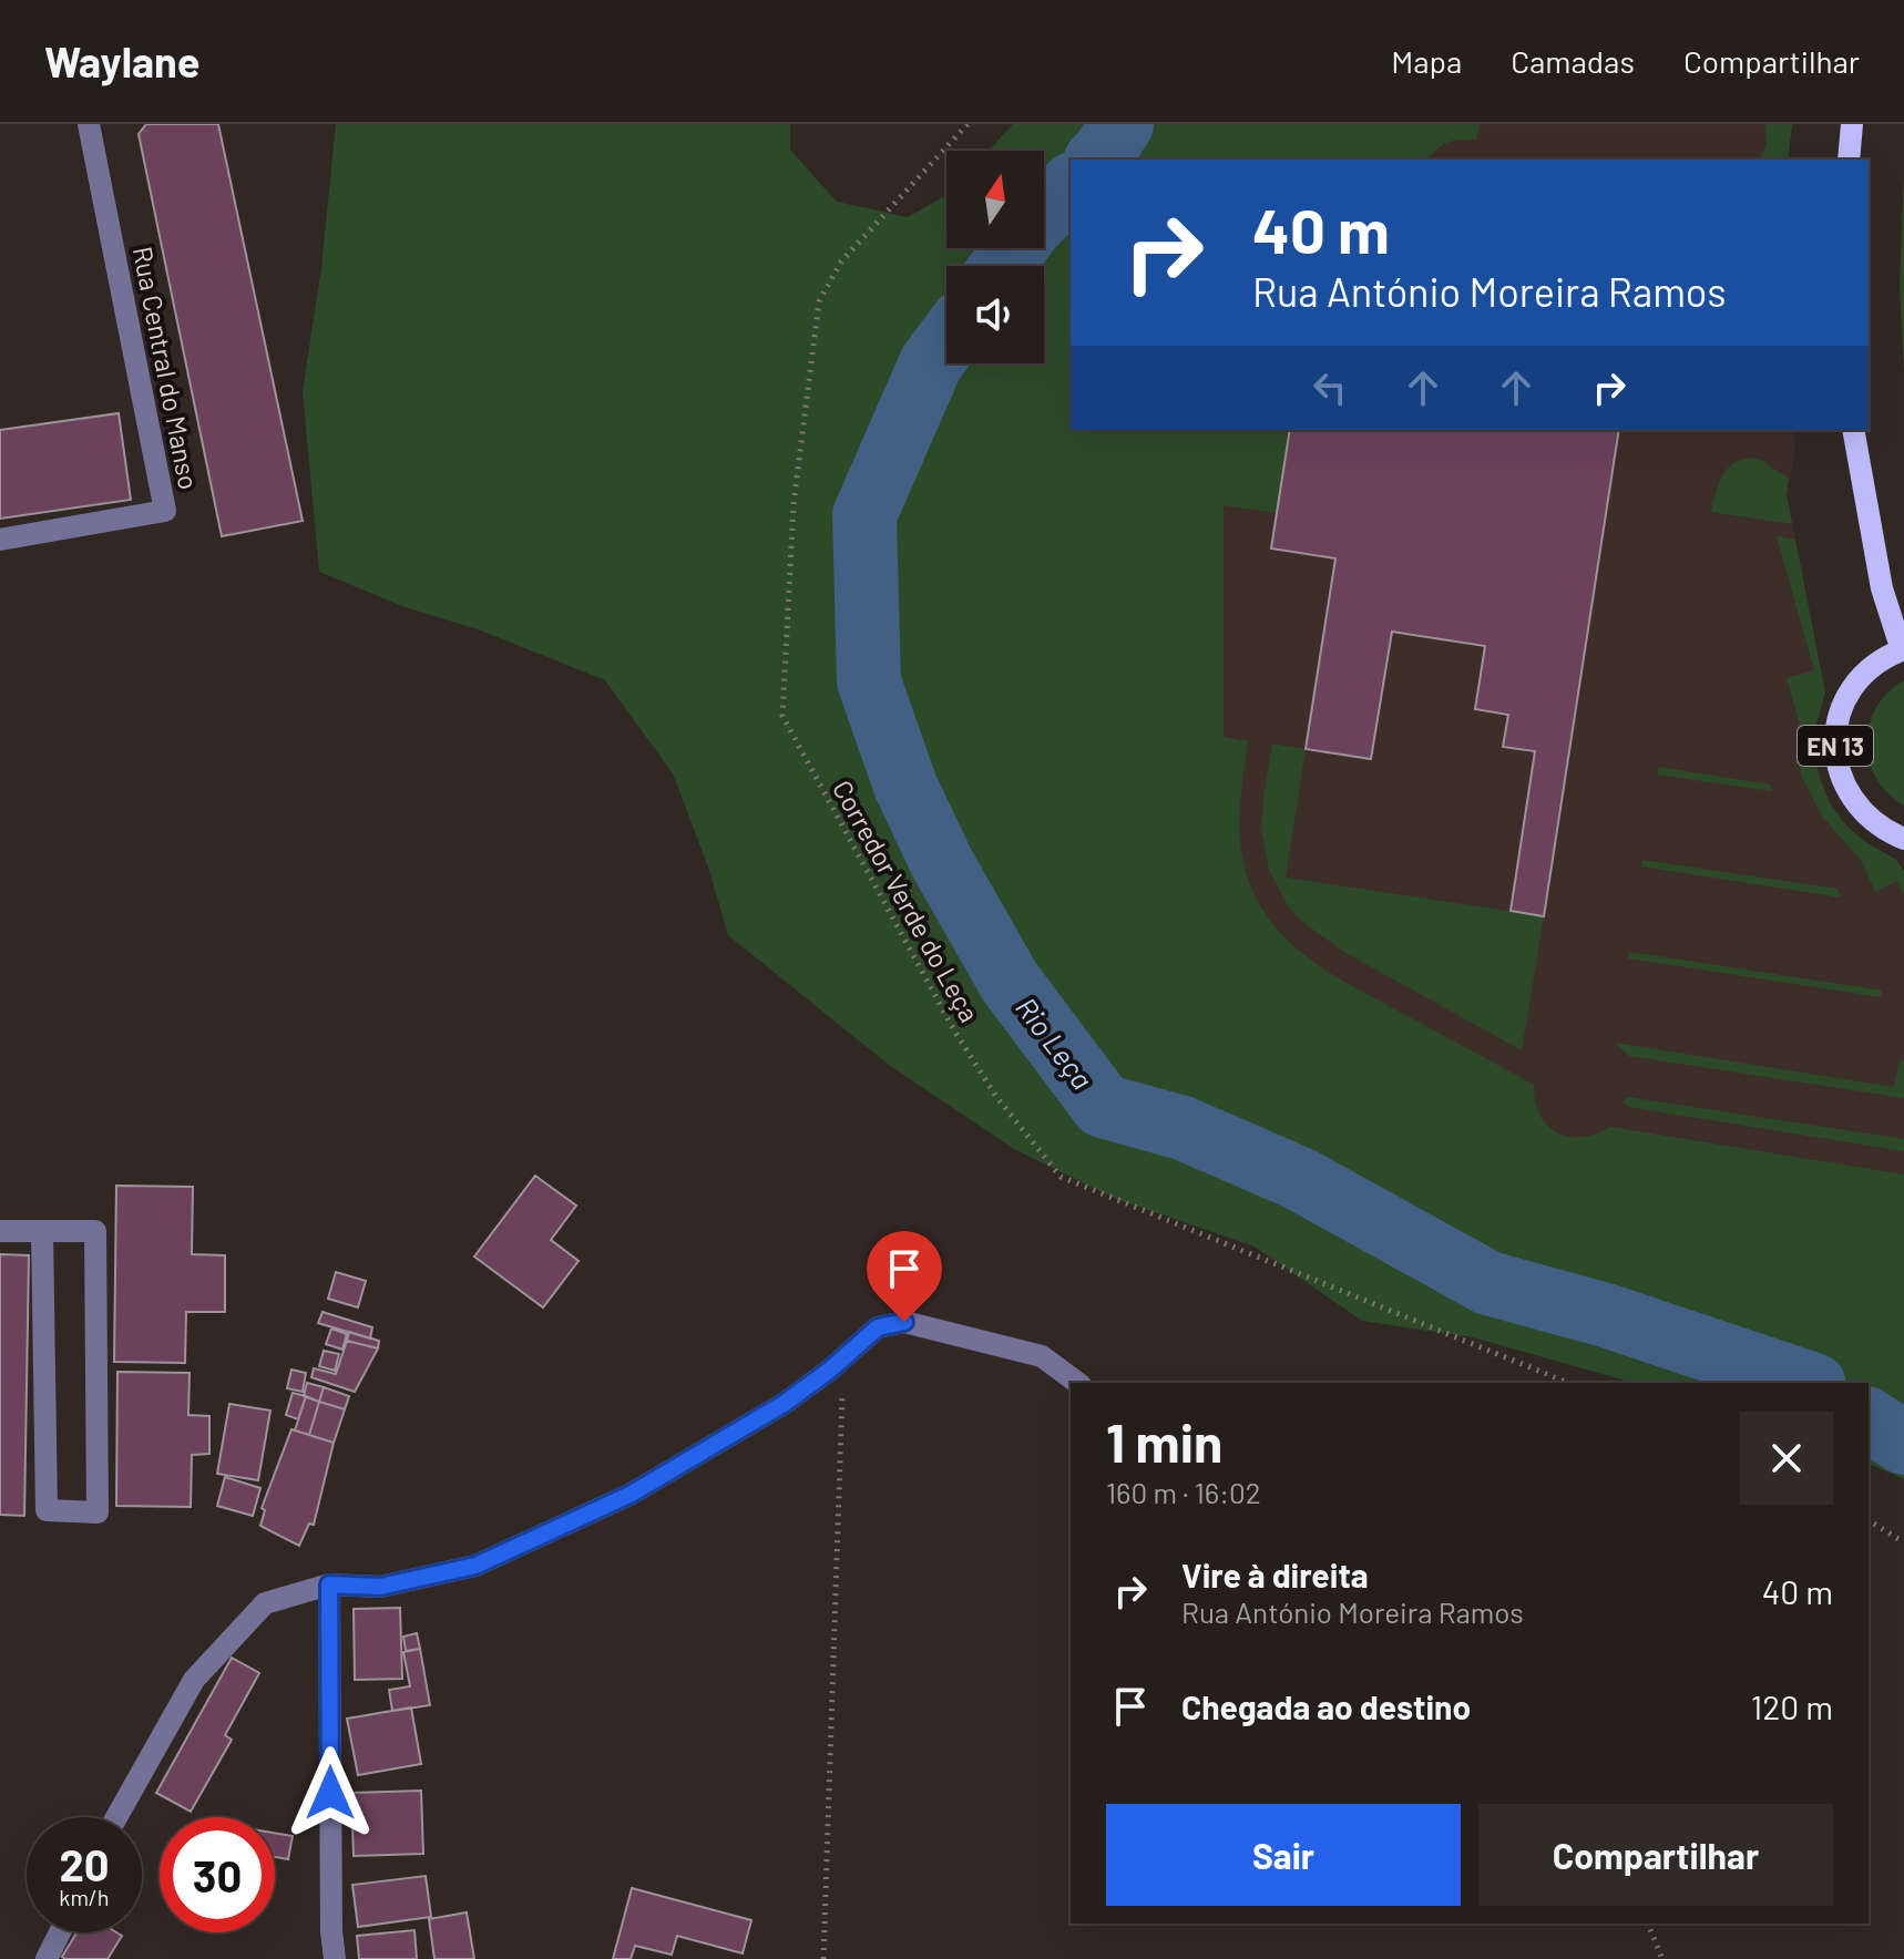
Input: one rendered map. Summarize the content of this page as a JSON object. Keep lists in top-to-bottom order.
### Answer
{
  "streets": {
    "main road": ["EN 13"],
    "street": ["Rua Central do Manso"],
    "path": ["Corredor Verde do Leça"]
  },
  "water": ["Rio Leça"],
  "north": "top",
  "page": {
    "header": "Waylane",
    "nav": ["Mapa", "Camadas", "Compartilhar"],
    "turn": ["40 m", "Rua António Moreira Ramos"],
    "heading": ["1 min", "160 m · 16:02"],
    "list": [
      {
        "name": "Vire à direita",
        "note": "Rua António Moreira Ramos",
        "value": "40 m"
      },
      {
        "name": "Chegada ao destino",
        "value": "120 m"
      }
    ],
    "buttons": ["Sair", "Compartilhar"],
    "speed": "20 km/h",
    "limit": "30"
  }
}
